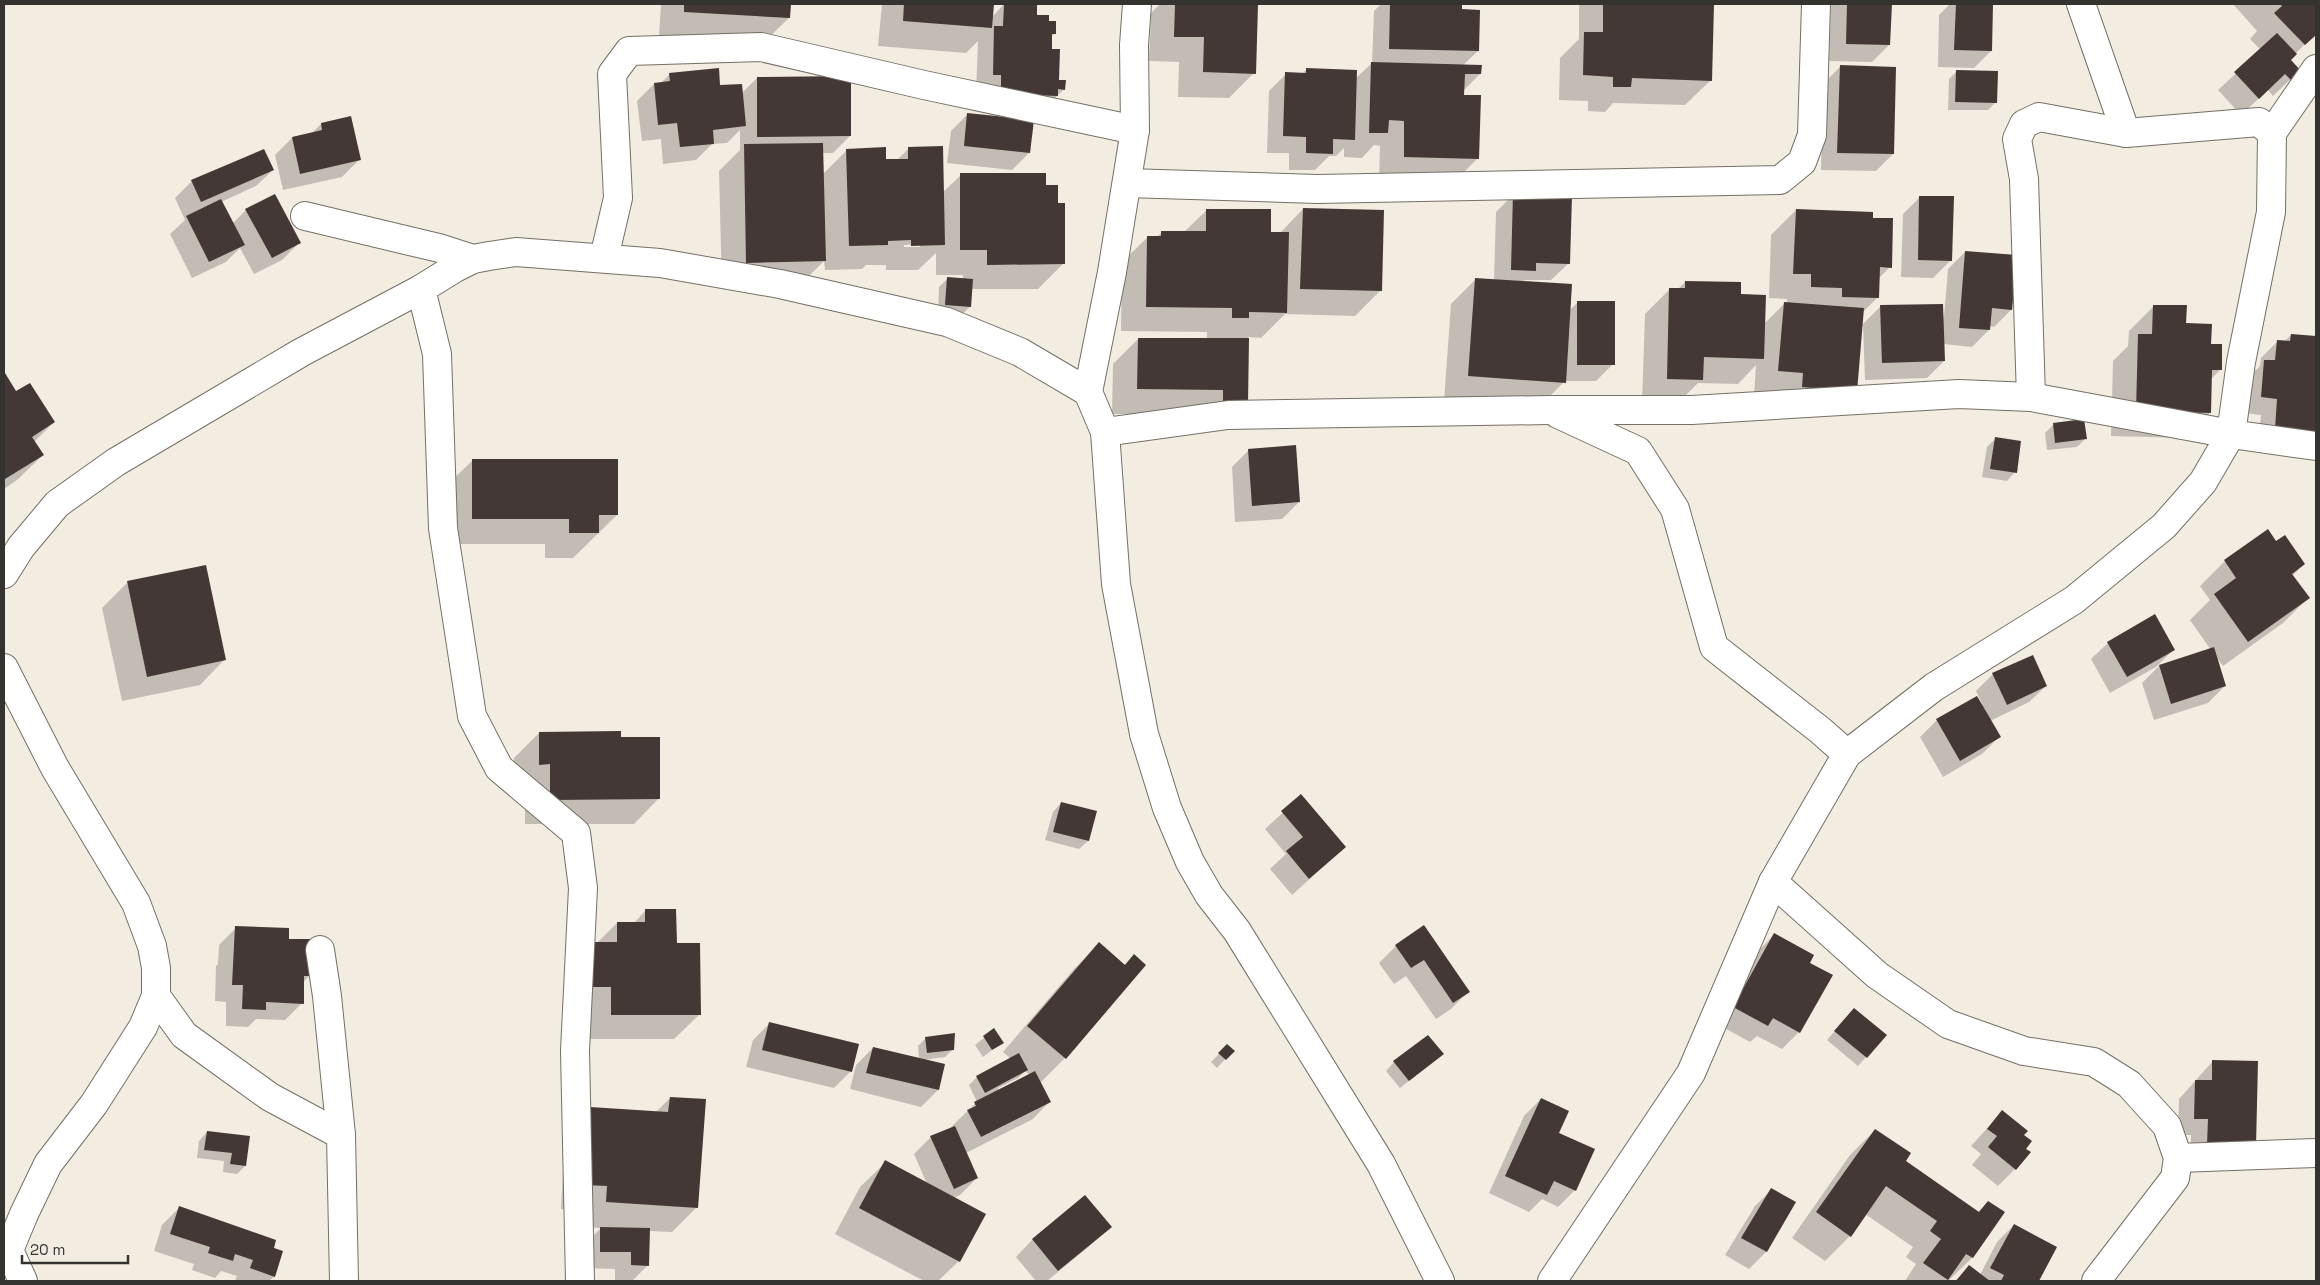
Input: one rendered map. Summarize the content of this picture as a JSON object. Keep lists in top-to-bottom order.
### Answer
{
  "scale_bar": "20 m"
}
